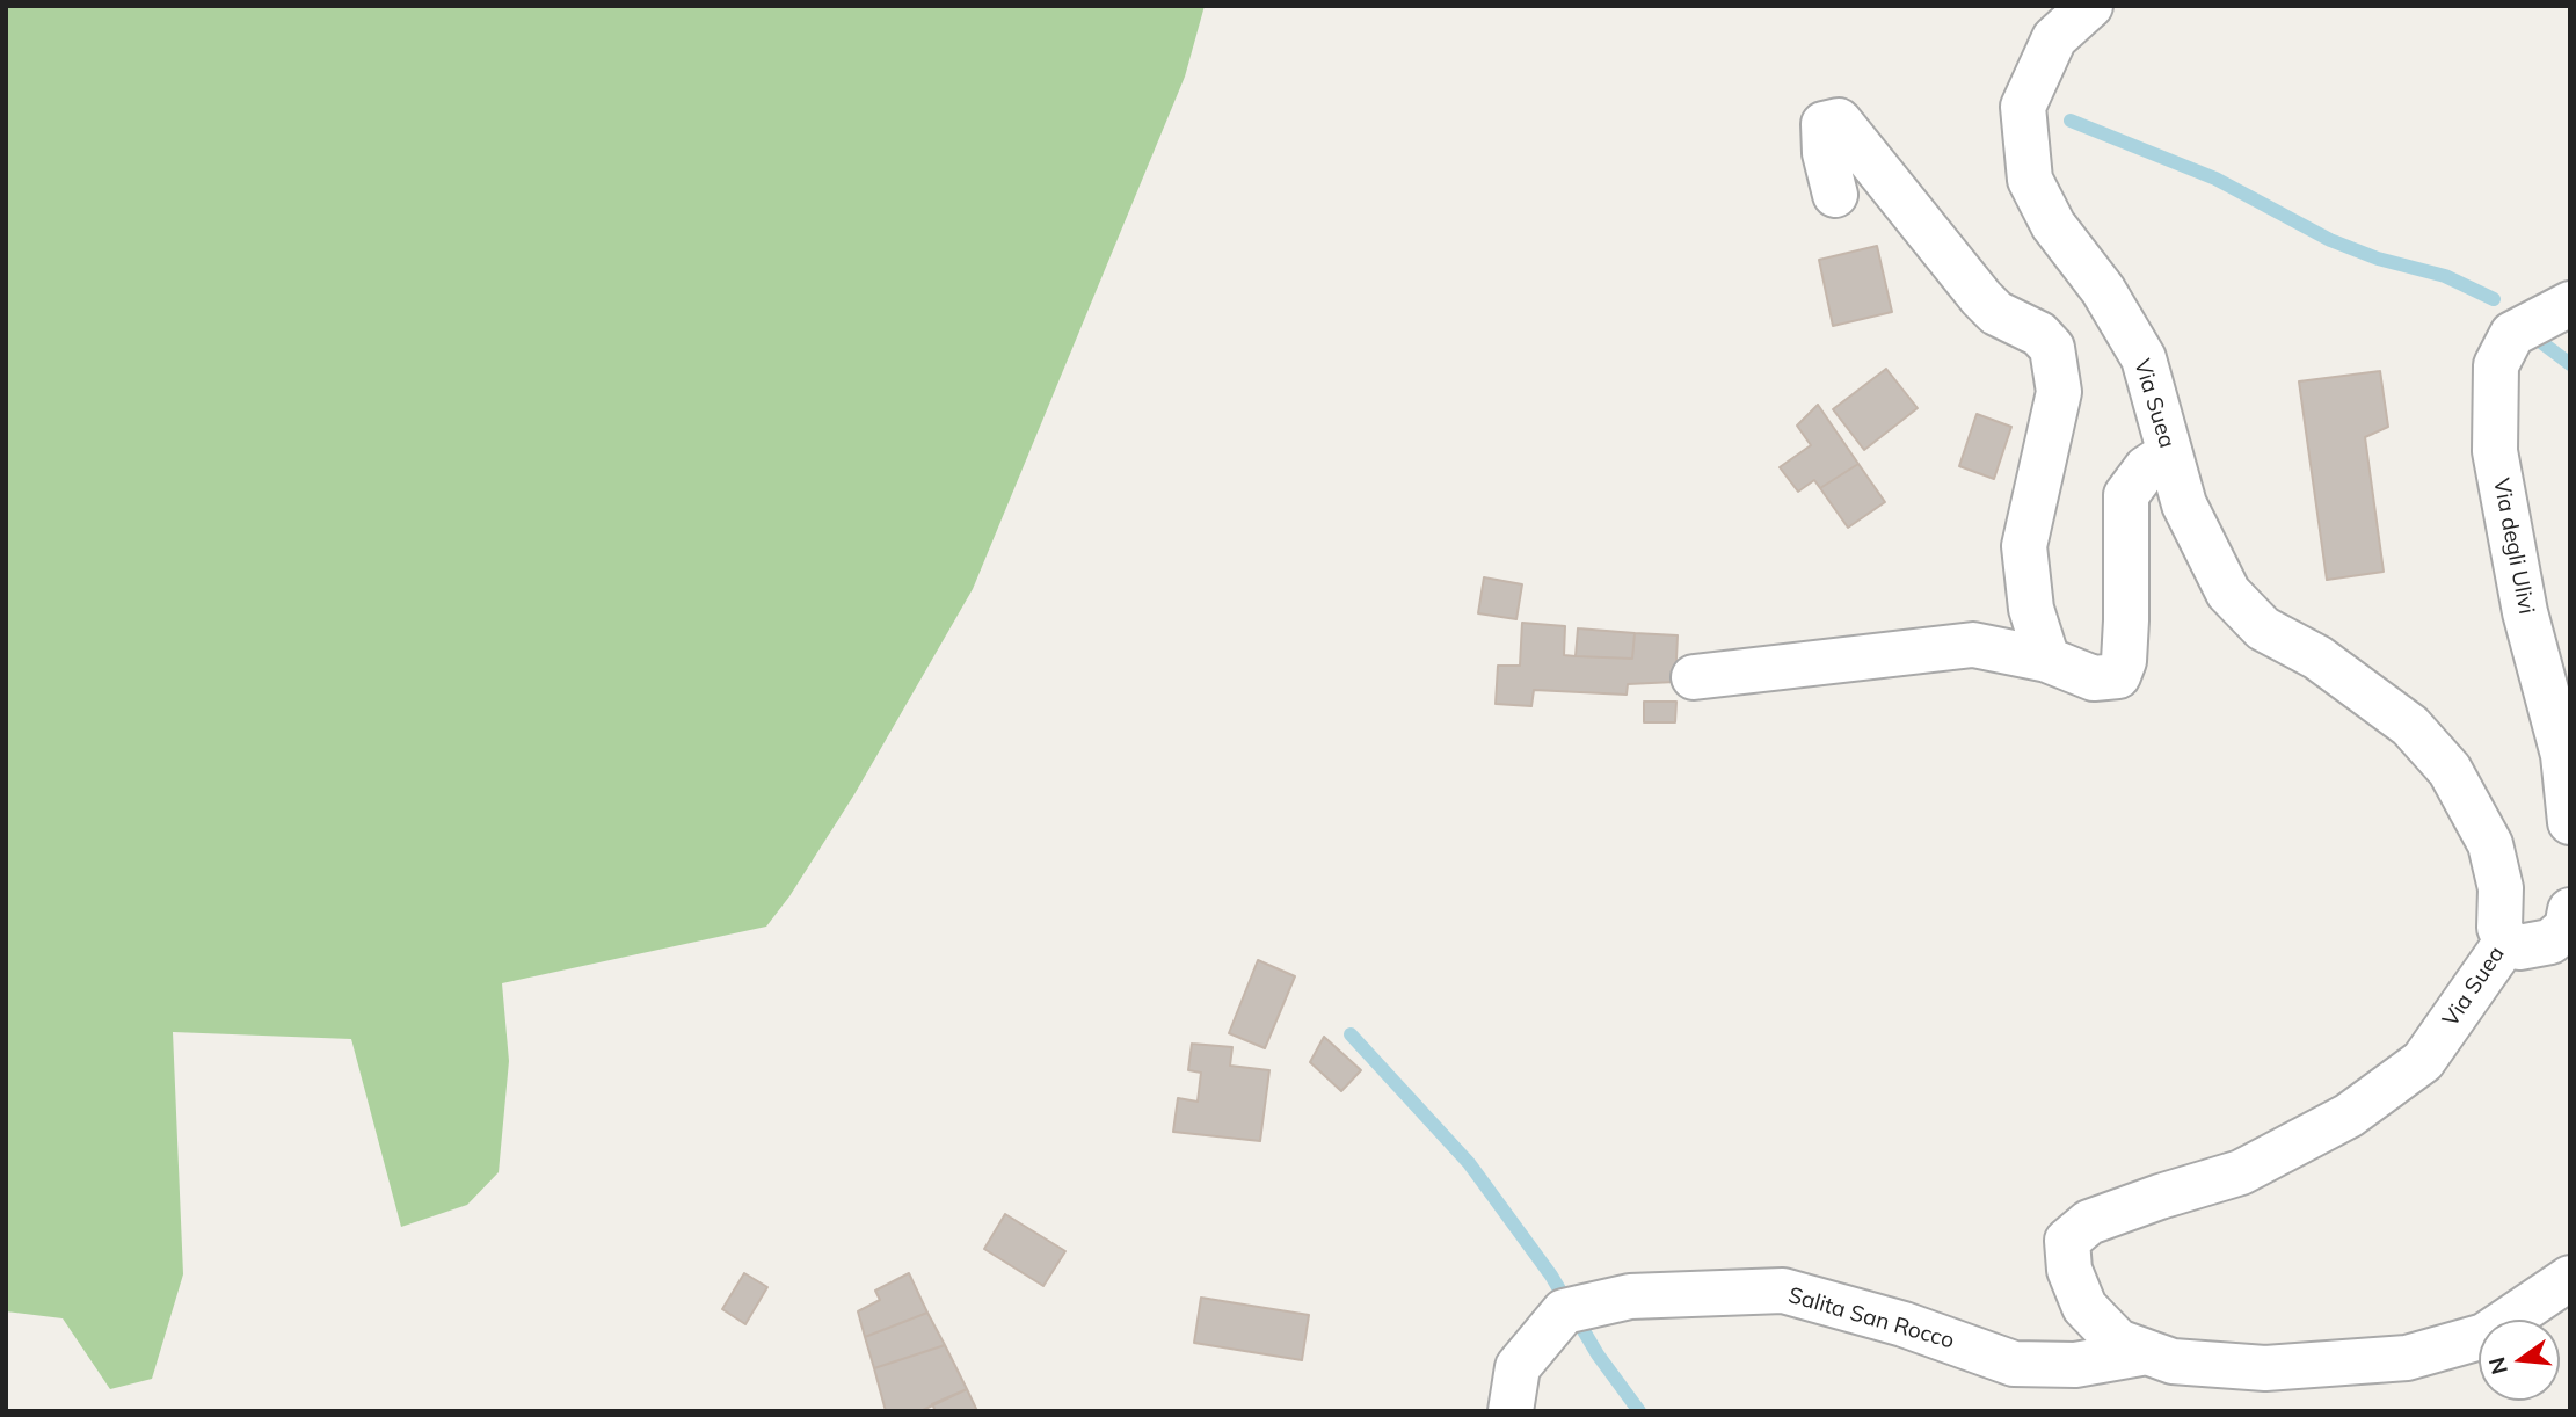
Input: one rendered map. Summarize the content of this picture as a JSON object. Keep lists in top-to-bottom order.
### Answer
{
  "streets": {
    "street": ["Via Suea", "Via degli Ulivi", "Salita San Rocco"]
  },
  "crossings": [
    ["Via Suea", "Salita San Rocco"]
  ],
  "north": "left"
}
